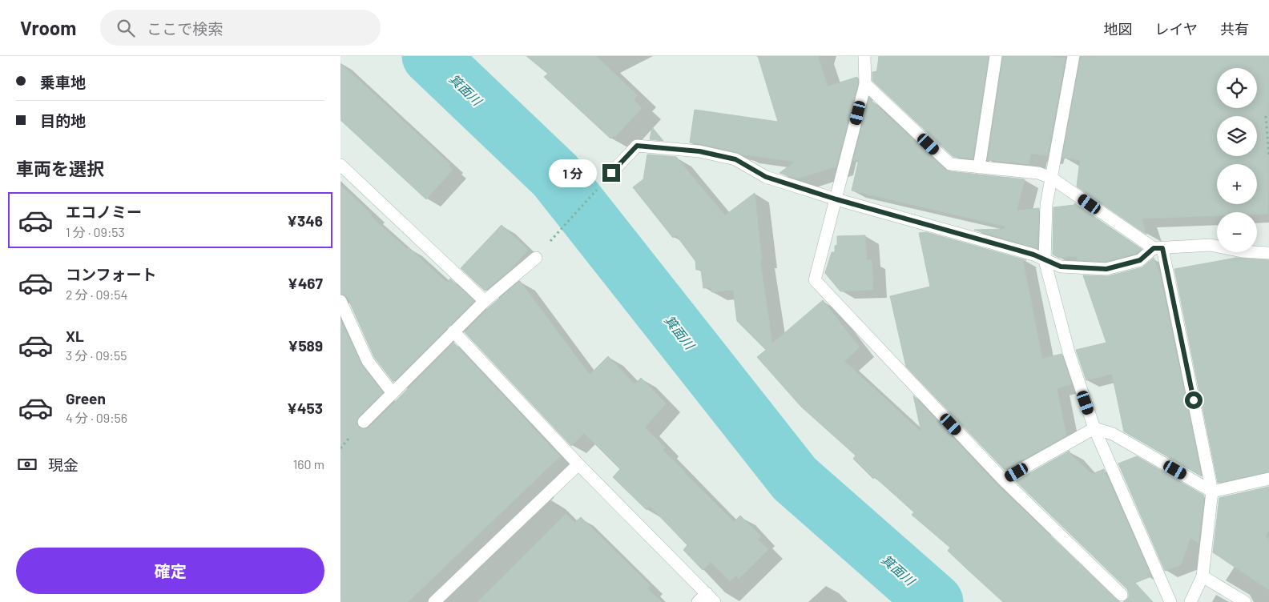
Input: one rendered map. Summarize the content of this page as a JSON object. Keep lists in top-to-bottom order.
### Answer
{
  "water": ["箕面川"],
  "page": {
    "header": "Vroom",
    "search": "ここで検索",
    "nav": ["地図", "レイヤ", "共有"],
    "banner": ["乗車地", "目的地"],
    "map_buttons": ["+", "−"],
    "heading": "車両を選択",
    "bubble": "1 分",
    "list": [
      {
        "name": "エコノミー",
        "note": "1 分 · 09:53",
        "value": "¥346"
      },
      {
        "name": "コンフォート",
        "note": "2 分 · 09:54",
        "value": "¥467"
      },
      {
        "name": "XL",
        "note": "3 分 · 09:55",
        "value": "¥589"
      },
      {
        "name": "Green",
        "note": "4 分 · 09:56",
        "value": "¥453"
      }
    ],
    "pay": ["現金", "160 m"],
    "buttons": "確定"
  }
}
